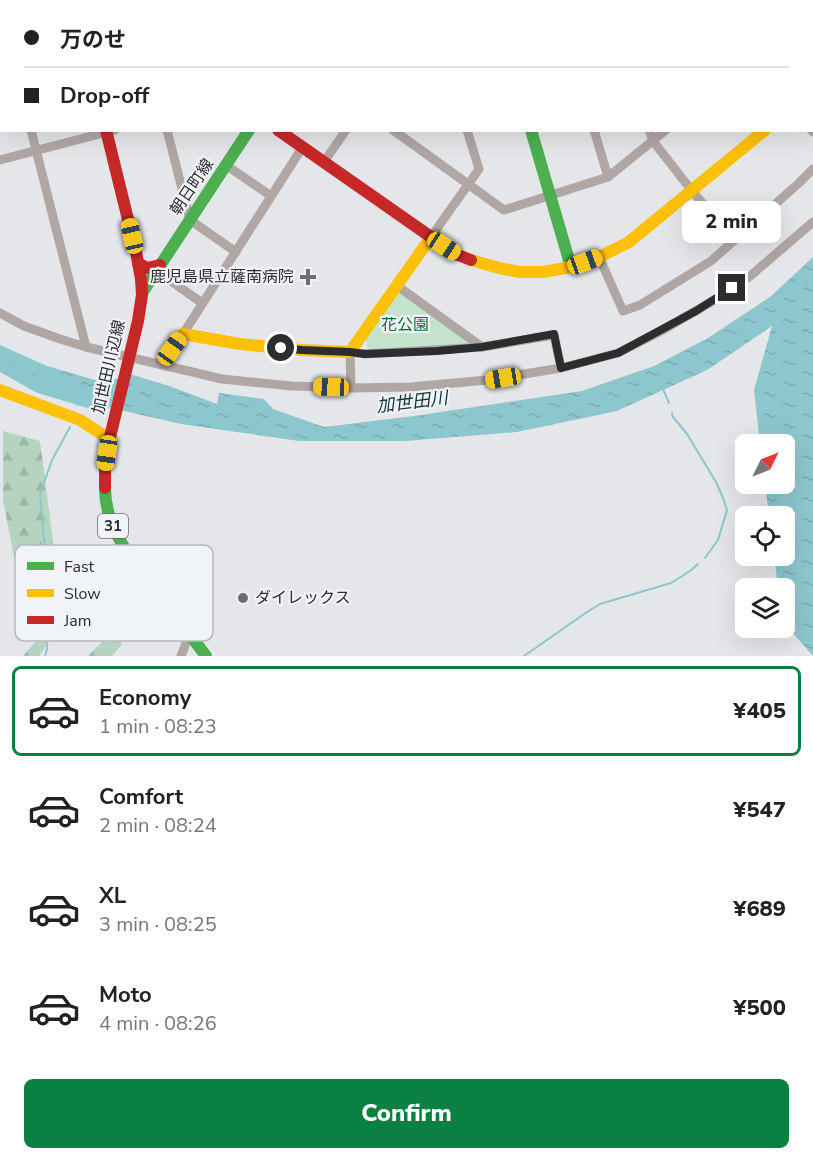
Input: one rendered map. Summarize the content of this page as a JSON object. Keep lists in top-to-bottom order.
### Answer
{
  "streets": {
    "street": ["朝日町線", "加世田川辺線", "31"]
  },
  "crossings": [
    ["朝日町線", "加世田川辺線"]
  ],
  "water": ["加世田川"],
  "parks": ["花公園"],
  "places": {
    "health": ["鹿児島県立薩南病院"],
    "other": ["ダイレックス"]
  },
  "legend": ["Fast", "Slow", "Jam"],
  "north": "top right",
  "page": {
    "banner": ["万のせ", "Drop-off"],
    "bubble": "2 min",
    "list": [
      {
        "name": "Economy",
        "note": "1 min · 08:23",
        "value": "¥405"
      },
      {
        "name": "Comfort",
        "note": "2 min · 08:24",
        "value": "¥547"
      },
      {
        "name": "XL",
        "note": "3 min · 08:25",
        "value": "¥689"
      },
      {
        "name": "Moto",
        "note": "4 min · 08:26",
        "value": "¥500"
      }
    ],
    "buttons": "Confirm"
  }
}
